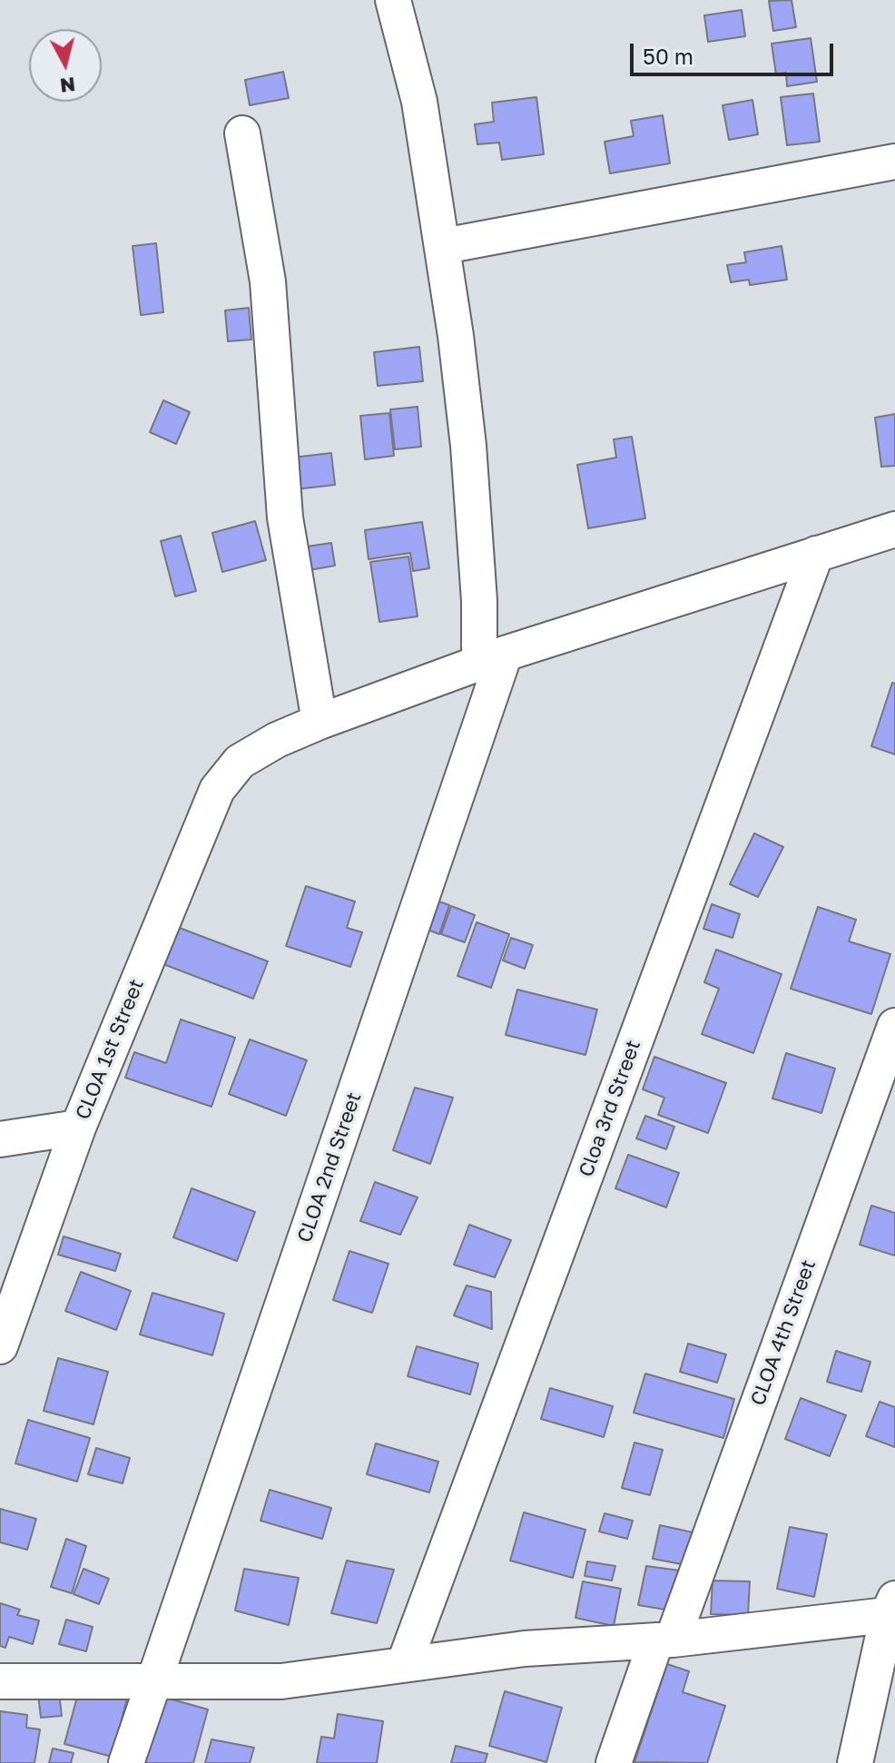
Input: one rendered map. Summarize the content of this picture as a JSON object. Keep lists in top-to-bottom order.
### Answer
{
  "streets": {
    "street": [
      "CLOA 1st Street",
      "Cloa 3rd Street",
      "CLOA 2nd Street",
      "CLOA 4th Street"
    ]
  },
  "scale_bar": "50 m",
  "north": "bottom"
}
